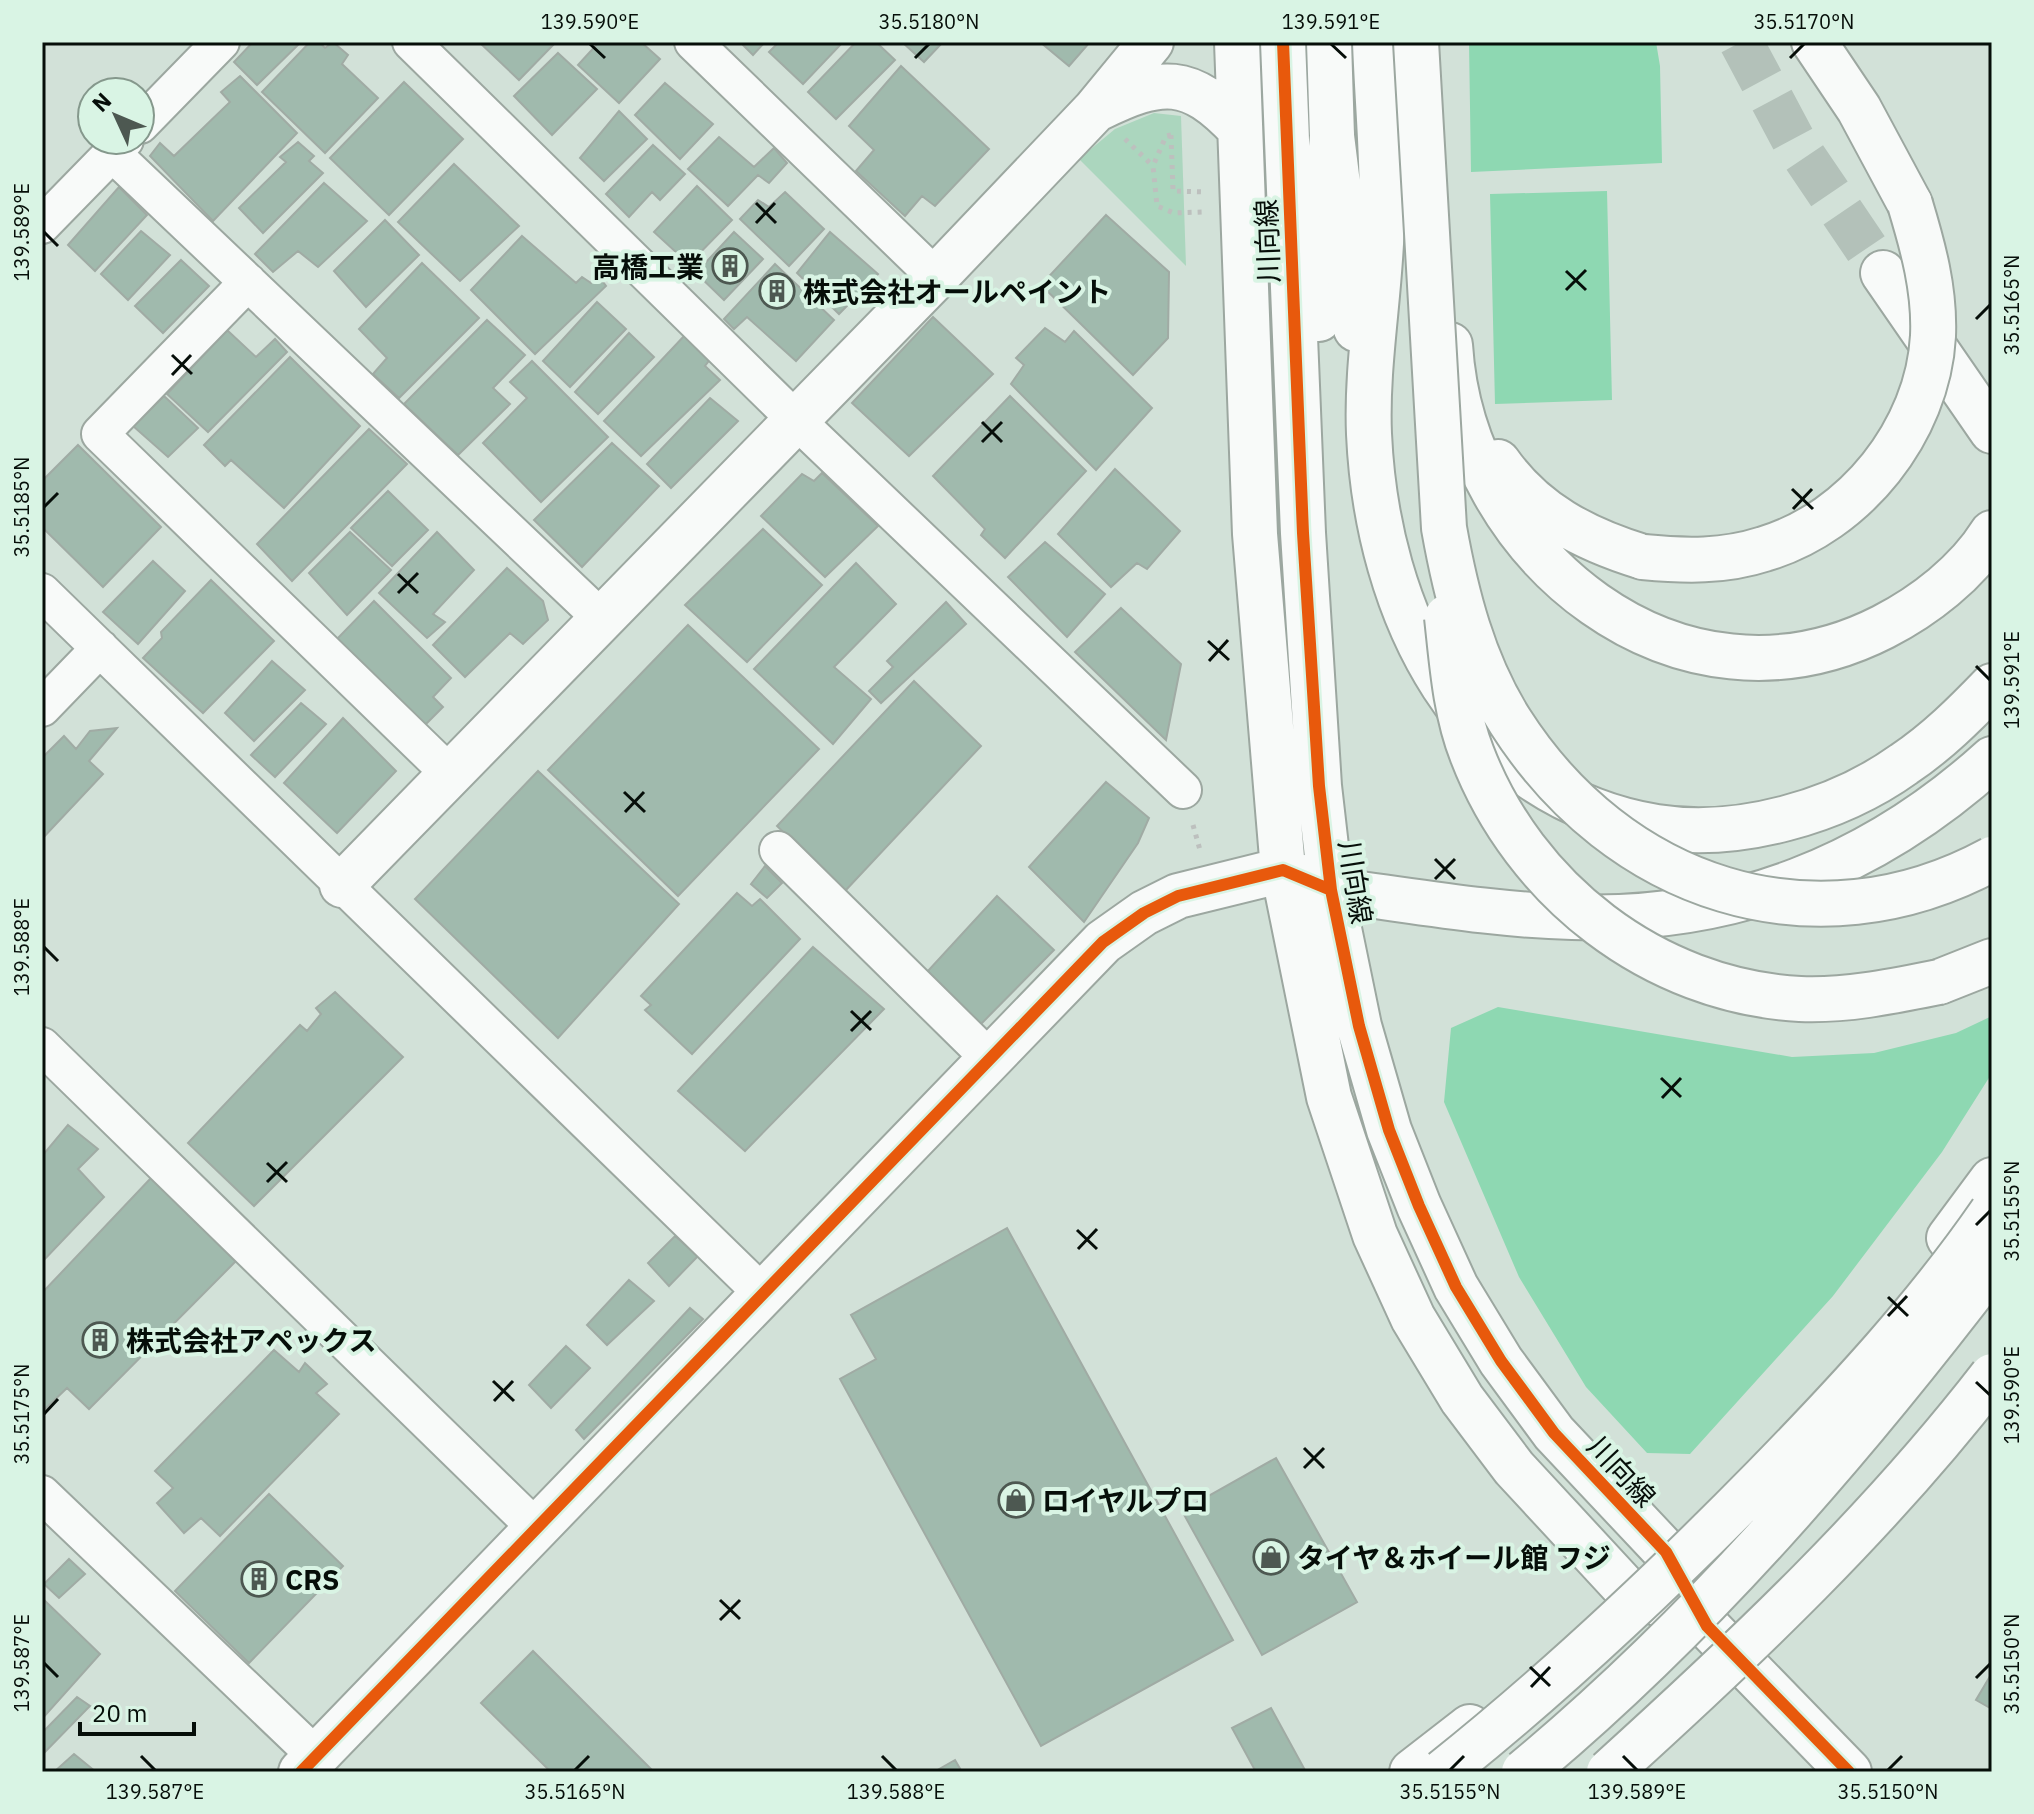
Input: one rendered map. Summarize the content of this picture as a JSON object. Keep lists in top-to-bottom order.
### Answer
{
  "streets": {
    "main road": ["川向線"]
  },
  "places": {
    "building": [
      "高橋工業",
      "株式会社オールペイント",
      "株式会社アペックス",
      "CRS"
    ],
    "shop": ["ロイヤルプロ", "タイヤ＆ホイール館 フジ"]
  },
  "scale_bar": "20 m",
  "north": "top left",
  "coordinates": [
    "139.590°E",
    "35.5180°N",
    "139.591°E",
    "35.5170°N",
    "139.589°E",
    "35.5165°N",
    "35.5185°N",
    "139.588°E",
    "35.5155°N",
    "35.5175°N",
    "139.587°E",
    "35.5150°N"
  ]
}
